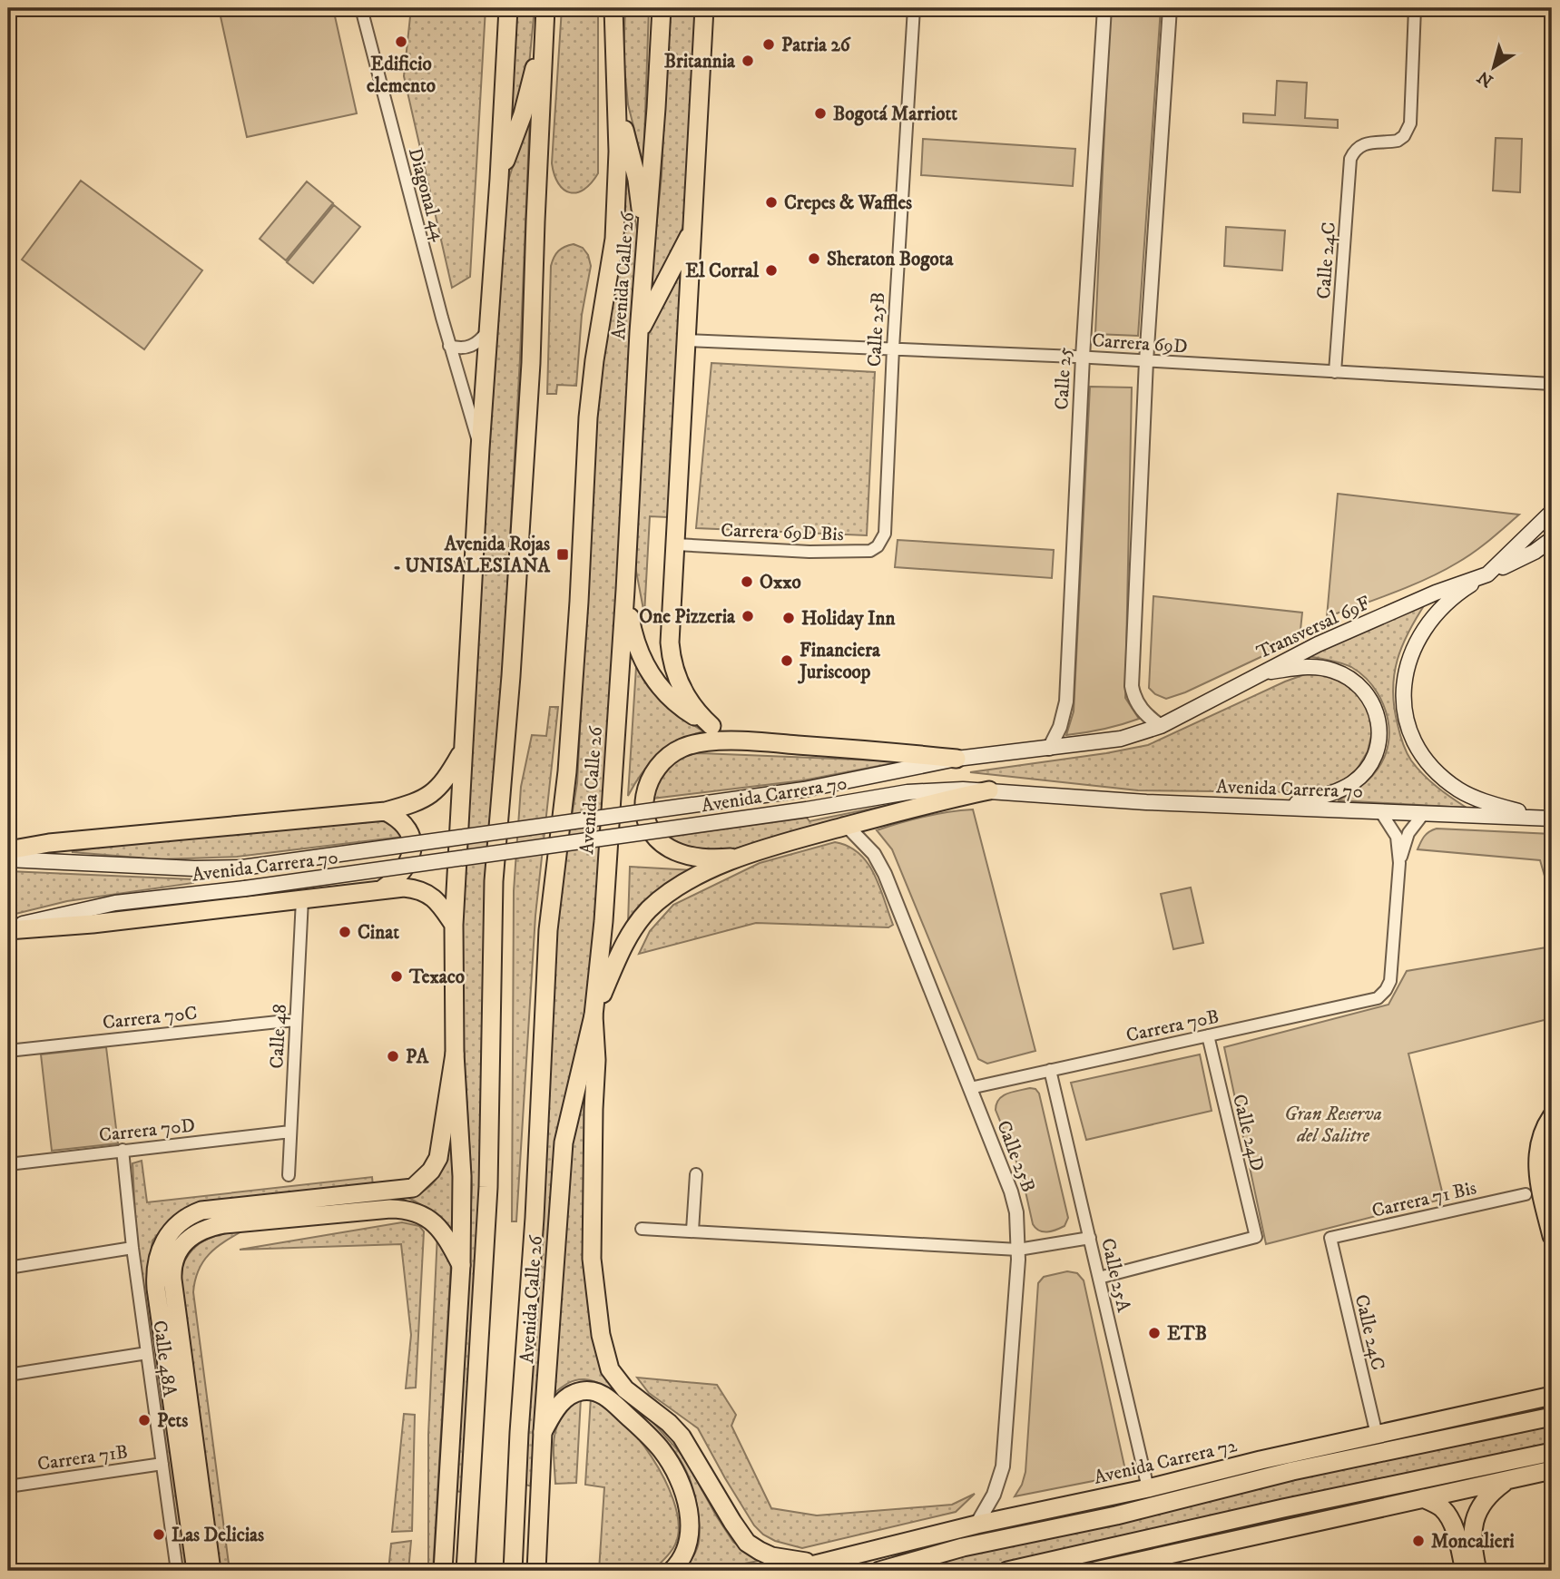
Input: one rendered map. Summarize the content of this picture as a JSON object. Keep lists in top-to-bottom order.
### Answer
{
  "streets": {
    "main road": [
      "Avenida Calle 26",
      "Transversal 69F",
      "Avenida Carrera 70",
      "Avenida Carrera 72"
    ],
    "street": [
      "Diagonal 44",
      "Calle 24C",
      "Calle 25B",
      "Carrera 69D",
      "Calle 25",
      "Carrera 69D Bis",
      "Carrera 70C",
      "Carrera 70B",
      "Calle 48",
      "Carrera 70D",
      "Calle 24D",
      "Carrera 71 Bis",
      "Calle 25A",
      "Calle 48A",
      "Carrera 71B"
    ]
  },
  "crossings": [
    ["Calle 24C", "Carrera 69D"],
    ["Calle 24C", "Carrera 71 Bis"],
    ["Calle 24C", "Avenida Carrera 72"],
    ["Calle 25B", "Carrera 69D"],
    ["Calle 25B", "Carrera 69D Bis"],
    ["Calle 25B", "Carrera 70B"],
    ["Calle 25B", "Avenida Carrera 72"],
    ["Carrera 69D", "Calle 25"],
    ["Calle 25", "Avenida Carrera 70"],
    ["Transversal 69F", "Avenida Carrera 70"],
    ["Carrera 70C", "Calle 48"],
    ["Carrera 70B", "Calle 24D"],
    ["Carrera 70B", "Calle 25A"],
    ["Calle 48", "Carrera 70D"],
    ["Carrera 70D", "Calle 48A"],
    ["Calle 24D", "Calle 25A"],
    ["Calle 25A", "Avenida Carrera 72"],
    ["Calle 48A", "Carrera 71B"]
  ],
  "parks": ["Gran Reserva del Salitre"],
  "places": {
    "other": [
      "Edificio elemento",
      "Patria 26",
      "Britannia",
      "Bogotá Marriott",
      "Crepes & Waffles",
      "Sheraton Bogota",
      "El Corral",
      "Oxxo",
      "One Pizzeria",
      "Holiday Inn",
      "Financiera Juriscoop",
      "Cinat",
      "Texaco",
      "PA",
      "ETB",
      "Pets",
      "Las Delicias",
      "Moncalieri"
    ],
    "transit": ["Avenida Rojas - UNISALESIANA"]
  },
  "north": "bottom left"
}
